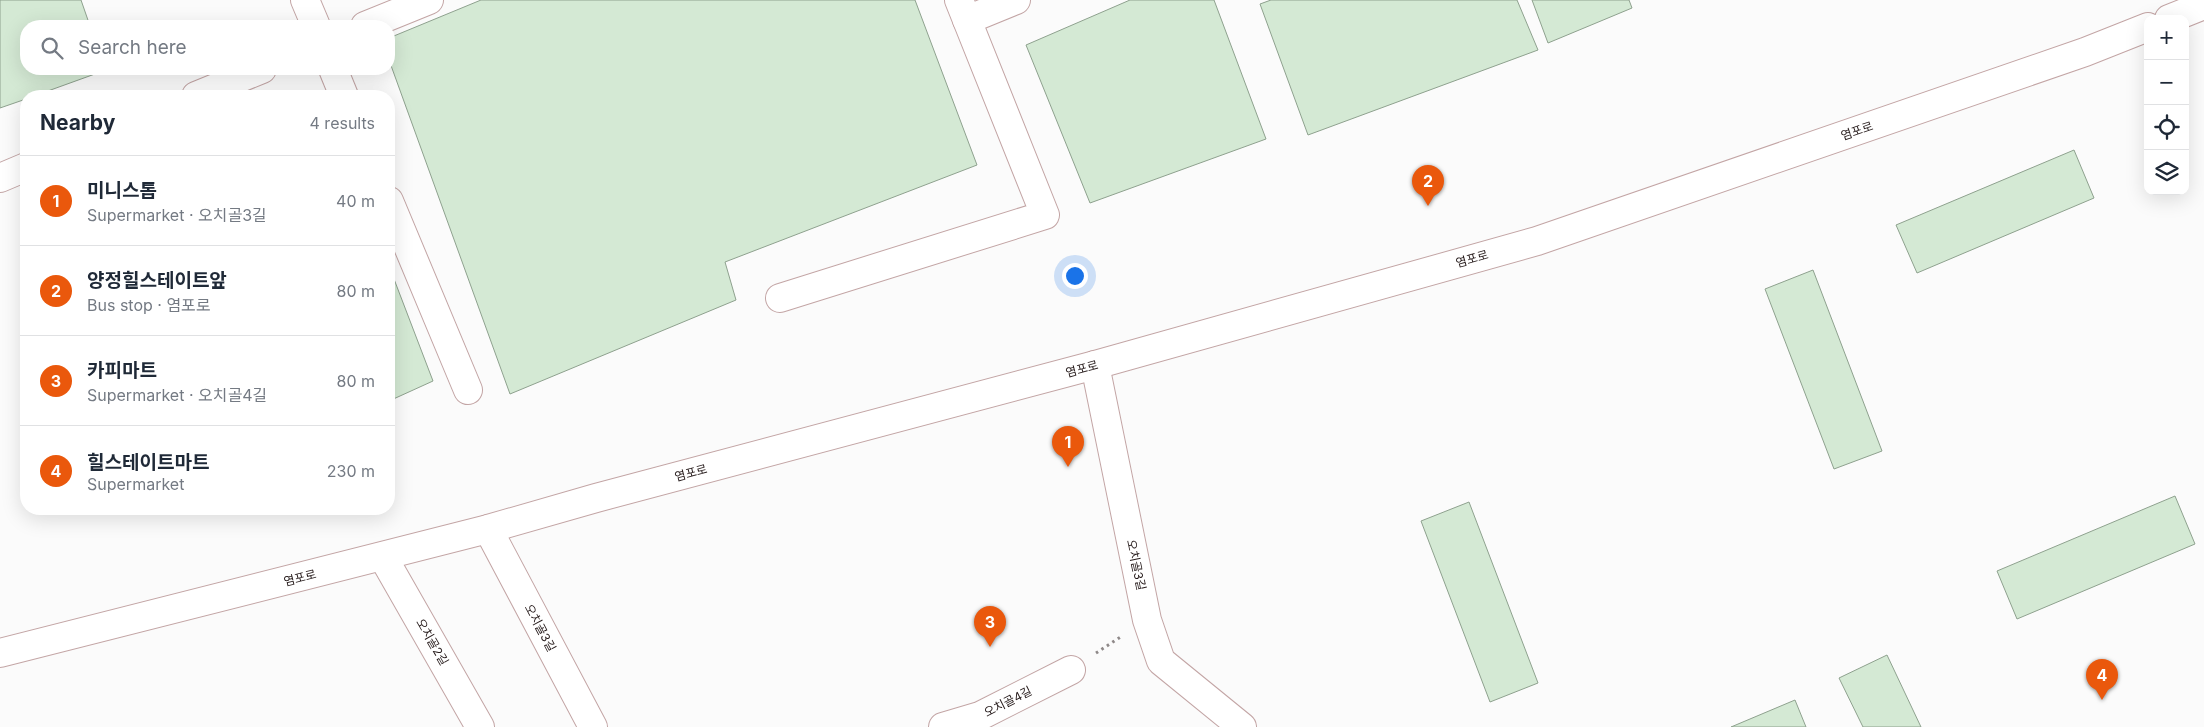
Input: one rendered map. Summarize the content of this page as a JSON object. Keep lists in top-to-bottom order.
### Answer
{
  "streets": {
    "main road": [
      "염포로",
      "오치골3길",
      "오치골2길",
      "오치골4길"
    ]
  },
  "crossings": [
    ["염포로", "오치골3길"],
    ["염포로", "오치골2길"]
  ],
  "page": {
    "map_buttons": ["+", "−"],
    "search": "Search here",
    "heading": ["Nearby", "4 results"],
    "list": [
      {
        "mark": "1",
        "name": "미니스톱",
        "note": "Supermarket · 오치골3길",
        "value": "40 m"
      },
      {
        "mark": "2",
        "name": "양정힐스테이트앞",
        "note": "Bus stop · 염포로",
        "value": "80 m"
      },
      {
        "mark": "3",
        "name": "카피마트",
        "note": "Supermarket · 오치골4길",
        "value": "80 m"
      },
      {
        "mark": "4",
        "name": "힐스테이트마트",
        "note": "Supermarket",
        "value": "230 m"
      }
    ],
    "pins": [
      "2",
      "1",
      "3",
      "4"
    ]
  }
}
